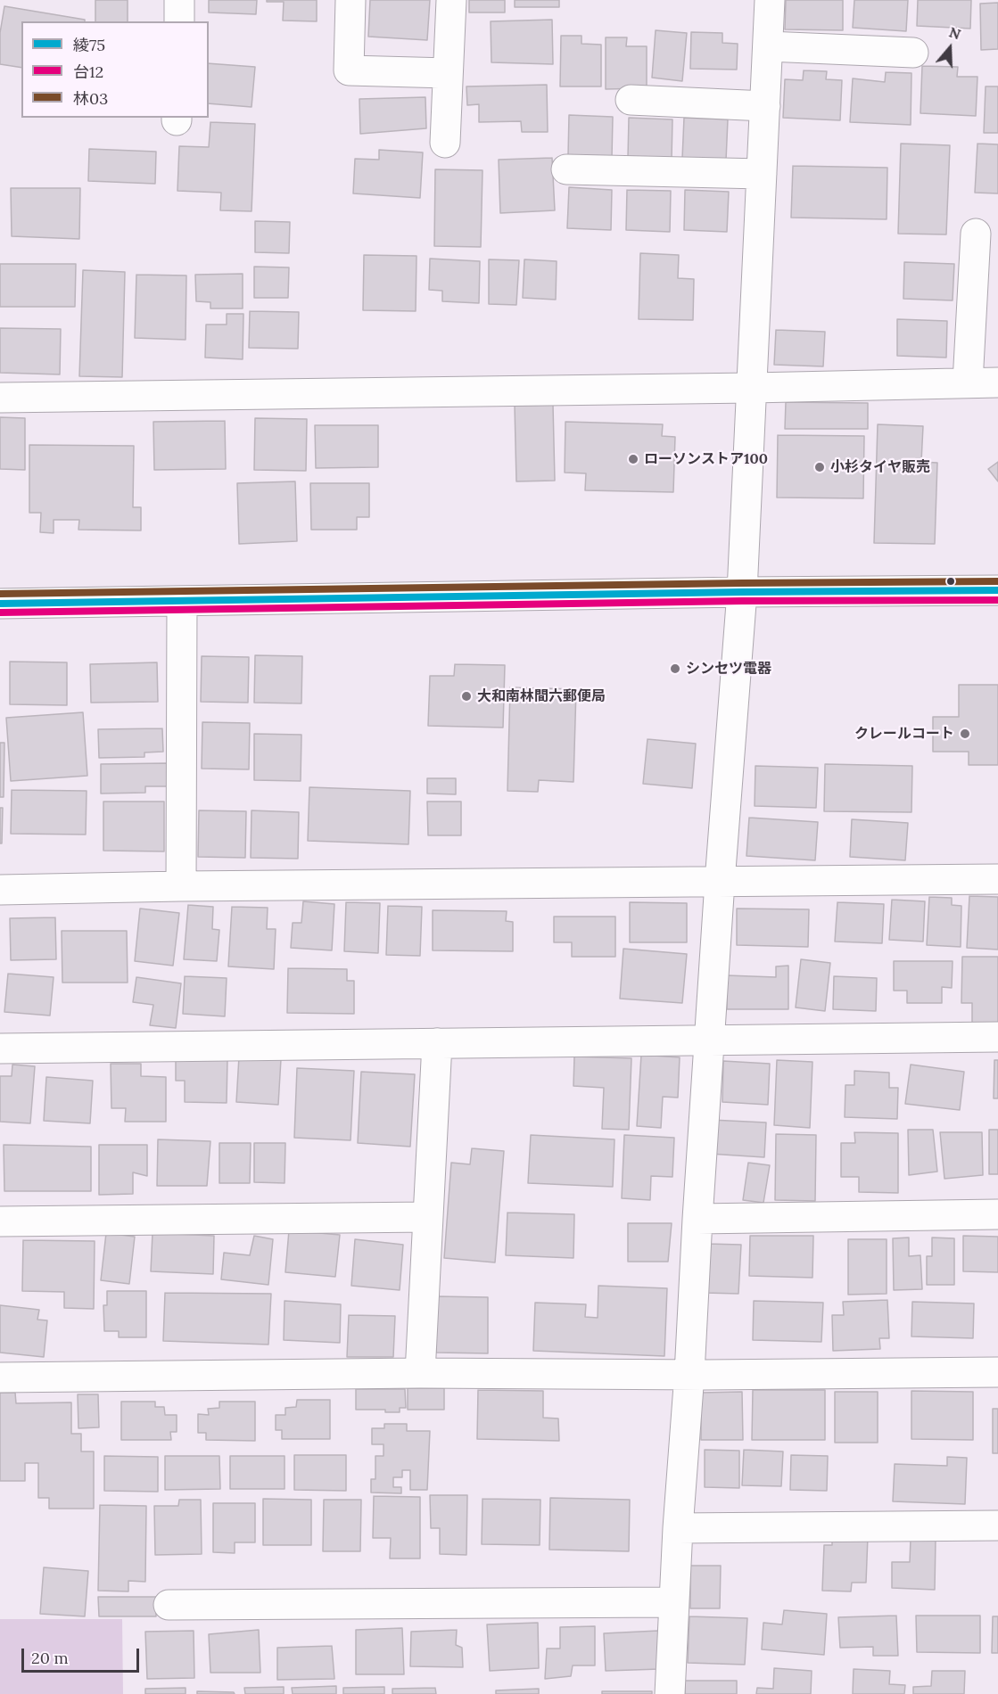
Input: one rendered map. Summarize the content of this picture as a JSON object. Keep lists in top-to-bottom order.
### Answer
{
  "places": [
    "ローソンストア100",
    "小杉タイヤ販売",
    "シンセツ電器",
    "大和南林間六郵便局",
    "クレールコート"
  ],
  "lines": ["transit line 林03", "transit line 綾75", "transit line 台12"],
  "legend": ["綾75", "台12", "林03"],
  "scale_bar": "20 m",
  "north": "top"
}
